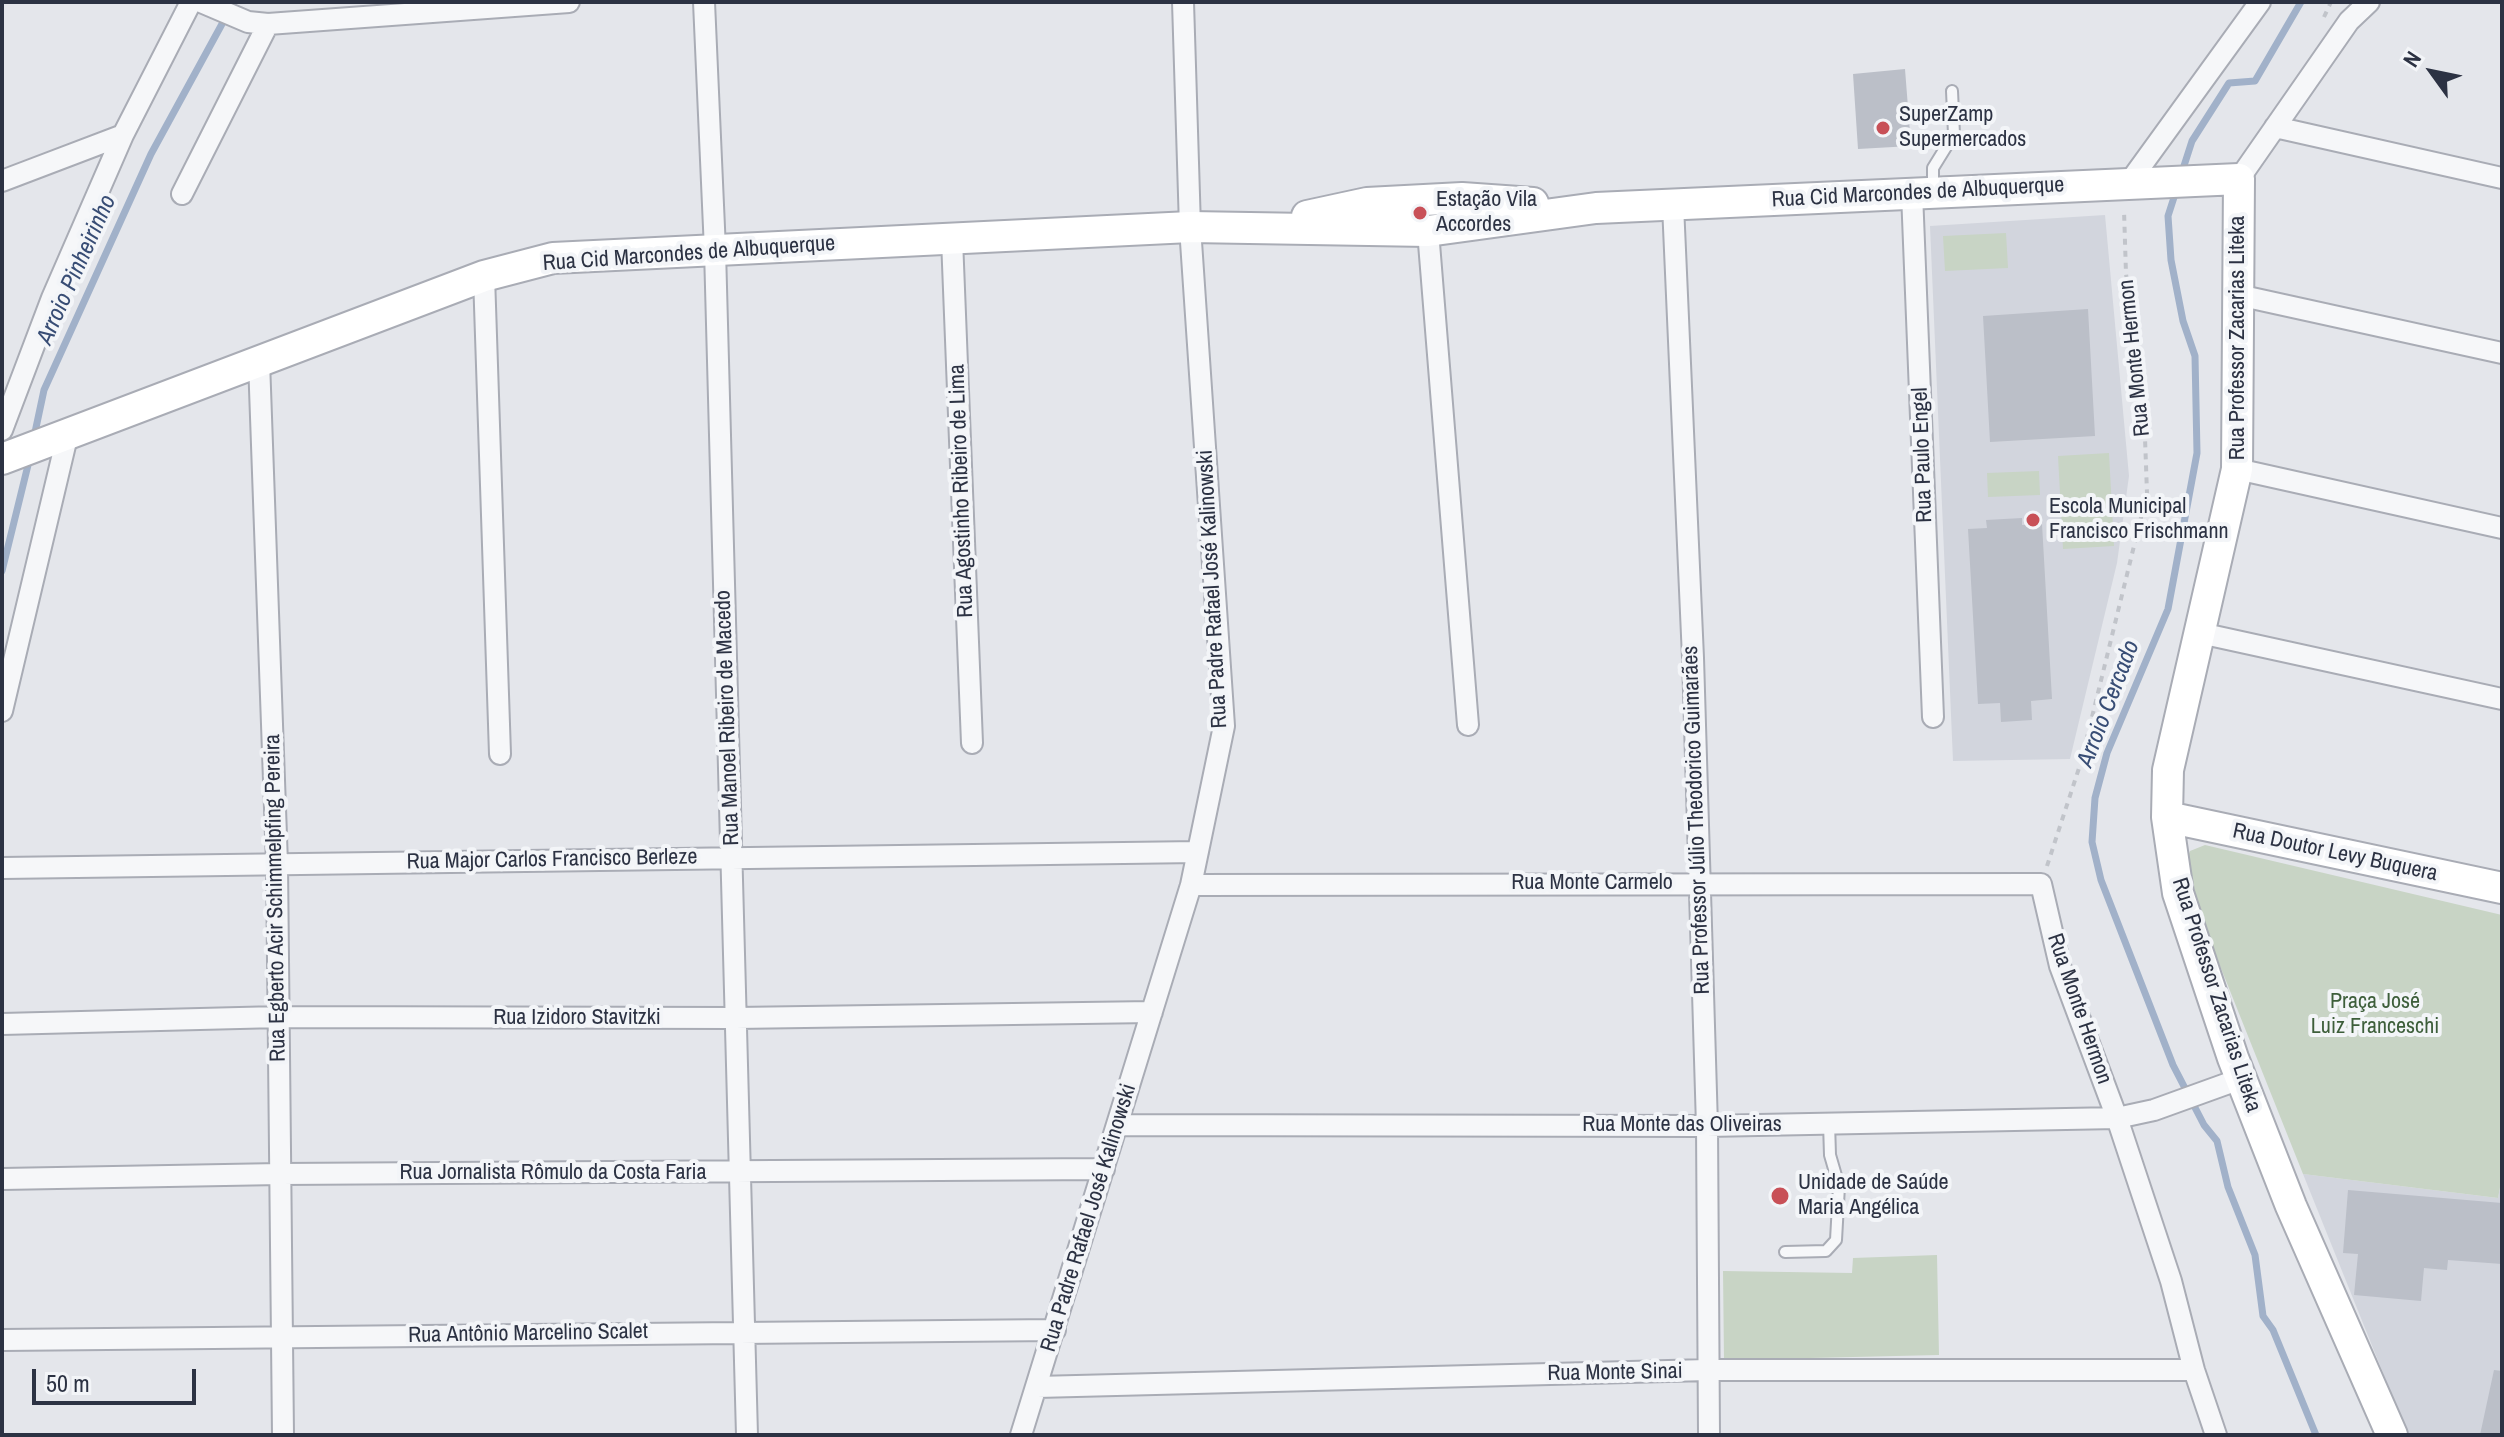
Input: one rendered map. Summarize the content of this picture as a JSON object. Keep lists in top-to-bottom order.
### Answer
{
  "streets": {
    "street": [
      "Rua Cid Marcondes de Albuquerque",
      "Rua Professor Zacarias Liteka",
      "Rua Monte Hermon",
      "Rua Paulo Engel",
      "Rua Agostinho Ribeiro de Lima",
      "Rua Padre Rafael José Kalinowski",
      "Rua Manoel Ribeiro de Macedo",
      "Rua Professor Júlio Theodorico Guimarães",
      "Rua Doutor Levy Buquera",
      "Rua Major Carlos Francisco Berleze",
      "Rua Monte Carmelo",
      "Rua Egberto Acir Schimmelpfing Pereira",
      "Rua Izidoro Stavitzki",
      "Rua Monte das Oliveiras",
      "Rua Jornalista Rômulo da Costa Faria",
      "Rua Antônio Marcelino Scalet",
      "Rua Monte Sinai"
    ]
  },
  "crossings": [
    ["Rua Cid Marcondes de Albuquerque", "Rua Professor Zacarias Liteka"],
    ["Rua Cid Marcondes de Albuquerque", "Rua Monte Hermon"],
    ["Rua Cid Marcondes de Albuquerque", "Rua Paulo Engel"],
    ["Rua Cid Marcondes de Albuquerque", "Rua Agostinho Ribeiro de Lima"],
    ["Rua Cid Marcondes de Albuquerque", "Rua Padre Rafael José Kalinowski"],
    ["Rua Cid Marcondes de Albuquerque", "Rua Manoel Ribeiro de Macedo"],
    ["Rua Cid Marcondes de Albuquerque", "Rua Professor Júlio Theodorico Guimarães"],
    ["Rua Cid Marcondes de Albuquerque", "Rua Egberto Acir Schimmelpfing Pereira"],
    ["Rua Professor Zacarias Liteka", "Rua Doutor Levy Buquera"],
    ["Rua Professor Zacarias Liteka", "Rua Monte das Oliveiras"],
    ["Rua Monte Hermon", "Rua Monte Carmelo"],
    ["Rua Monte Hermon", "Rua Monte das Oliveiras"],
    ["Rua Monte Hermon", "Rua Monte Sinai"],
    ["Rua Padre Rafael José Kalinowski", "Rua Major Carlos Francisco Berleze"],
    ["Rua Padre Rafael José Kalinowski", "Rua Monte Carmelo"],
    ["Rua Padre Rafael José Kalinowski", "Rua Izidoro Stavitzki"],
    ["Rua Padre Rafael José Kalinowski", "Rua Monte das Oliveiras"],
    ["Rua Padre Rafael José Kalinowski", "Rua Jornalista Rômulo da Costa Faria"],
    ["Rua Padre Rafael José Kalinowski", "Rua Antônio Marcelino Scalet"],
    ["Rua Padre Rafael José Kalinowski", "Rua Monte Sinai"],
    ["Rua Manoel Ribeiro de Macedo", "Rua Major Carlos Francisco Berleze"],
    ["Rua Manoel Ribeiro de Macedo", "Rua Izidoro Stavitzki"],
    ["Rua Manoel Ribeiro de Macedo", "Rua Jornalista Rômulo da Costa Faria"],
    ["Rua Manoel Ribeiro de Macedo", "Rua Antônio Marcelino Scalet"],
    ["Rua Professor Júlio Theodorico Guimarães", "Rua Monte Carmelo"],
    ["Rua Professor Júlio Theodorico Guimarães", "Rua Monte das Oliveiras"],
    ["Rua Professor Júlio Theodorico Guimarães", "Rua Monte Sinai"],
    ["Rua Major Carlos Francisco Berleze", "Rua Egberto Acir Schimmelpfing Pereira"],
    ["Rua Egberto Acir Schimmelpfing Pereira", "Rua Izidoro Stavitzki"],
    ["Rua Egberto Acir Schimmelpfing Pereira", "Rua Jornalista Rômulo da Costa Faria"],
    ["Rua Egberto Acir Schimmelpfing Pereira", "Rua Antônio Marcelino Scalet"]
  ],
  "water": ["Arroio Pinheirinho", "Arroio Cercado"],
  "parks": ["Praça José Luiz Franceschi"],
  "places": [
    "SuperZamp Supermercados",
    "Estação Vila Accordes",
    "Escola Municipal Francisco Frischmann",
    "Unidade de Saúde Maria Angélica"
  ],
  "scale_bar": "50 m",
  "north": "top left"
}
